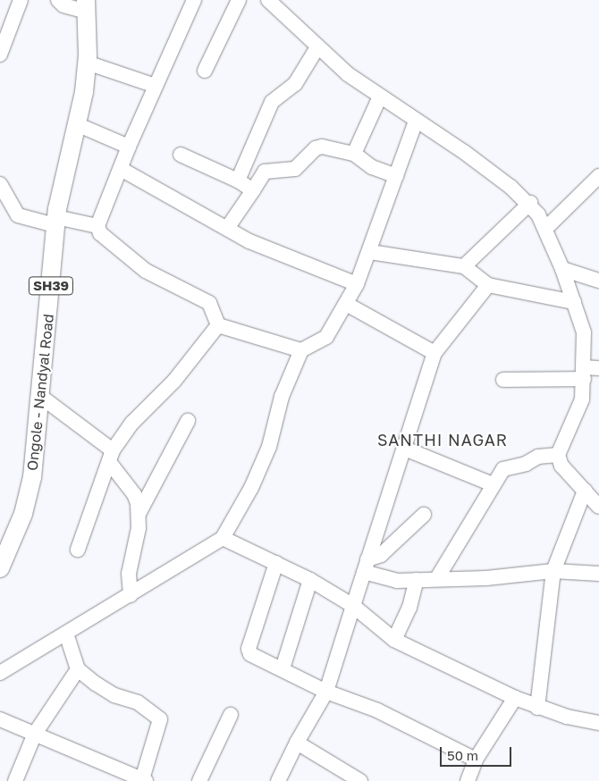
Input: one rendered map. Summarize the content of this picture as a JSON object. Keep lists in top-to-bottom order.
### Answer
{
  "streets": {
    "main road": ["SH39", "Ongole - Nandyal Road"]
  },
  "districts": ["SANTHI NAGAR"],
  "scale_bar": "50 m"
}
